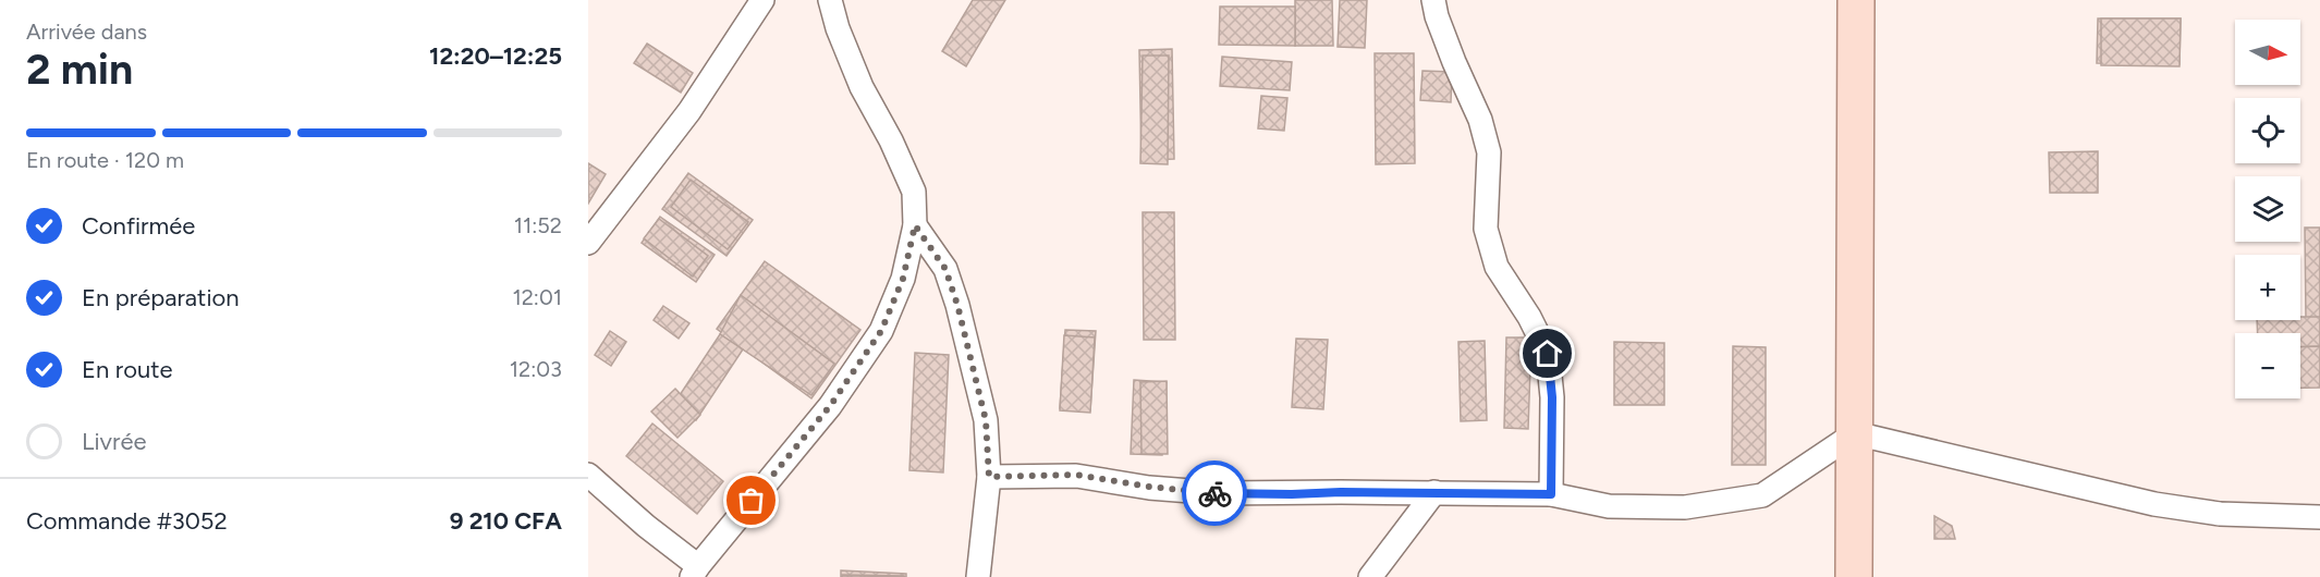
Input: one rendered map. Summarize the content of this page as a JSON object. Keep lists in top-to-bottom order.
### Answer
{
  "north": "right",
  "page": {
    "heading": ["2 min", "Arrivée dans", "12:20–12:25"],
    "panel": ["Commande #3052", "9 210 CFA"],
    "map_buttons": ["+", "−"],
    "bar": "En route · 120 m",
    "list": [
      ["Confirmée", "11:52"],
      ["En préparation", "12:01"],
      ["En route", "12:03"],
      "Livrée"
    ]
  }
}
